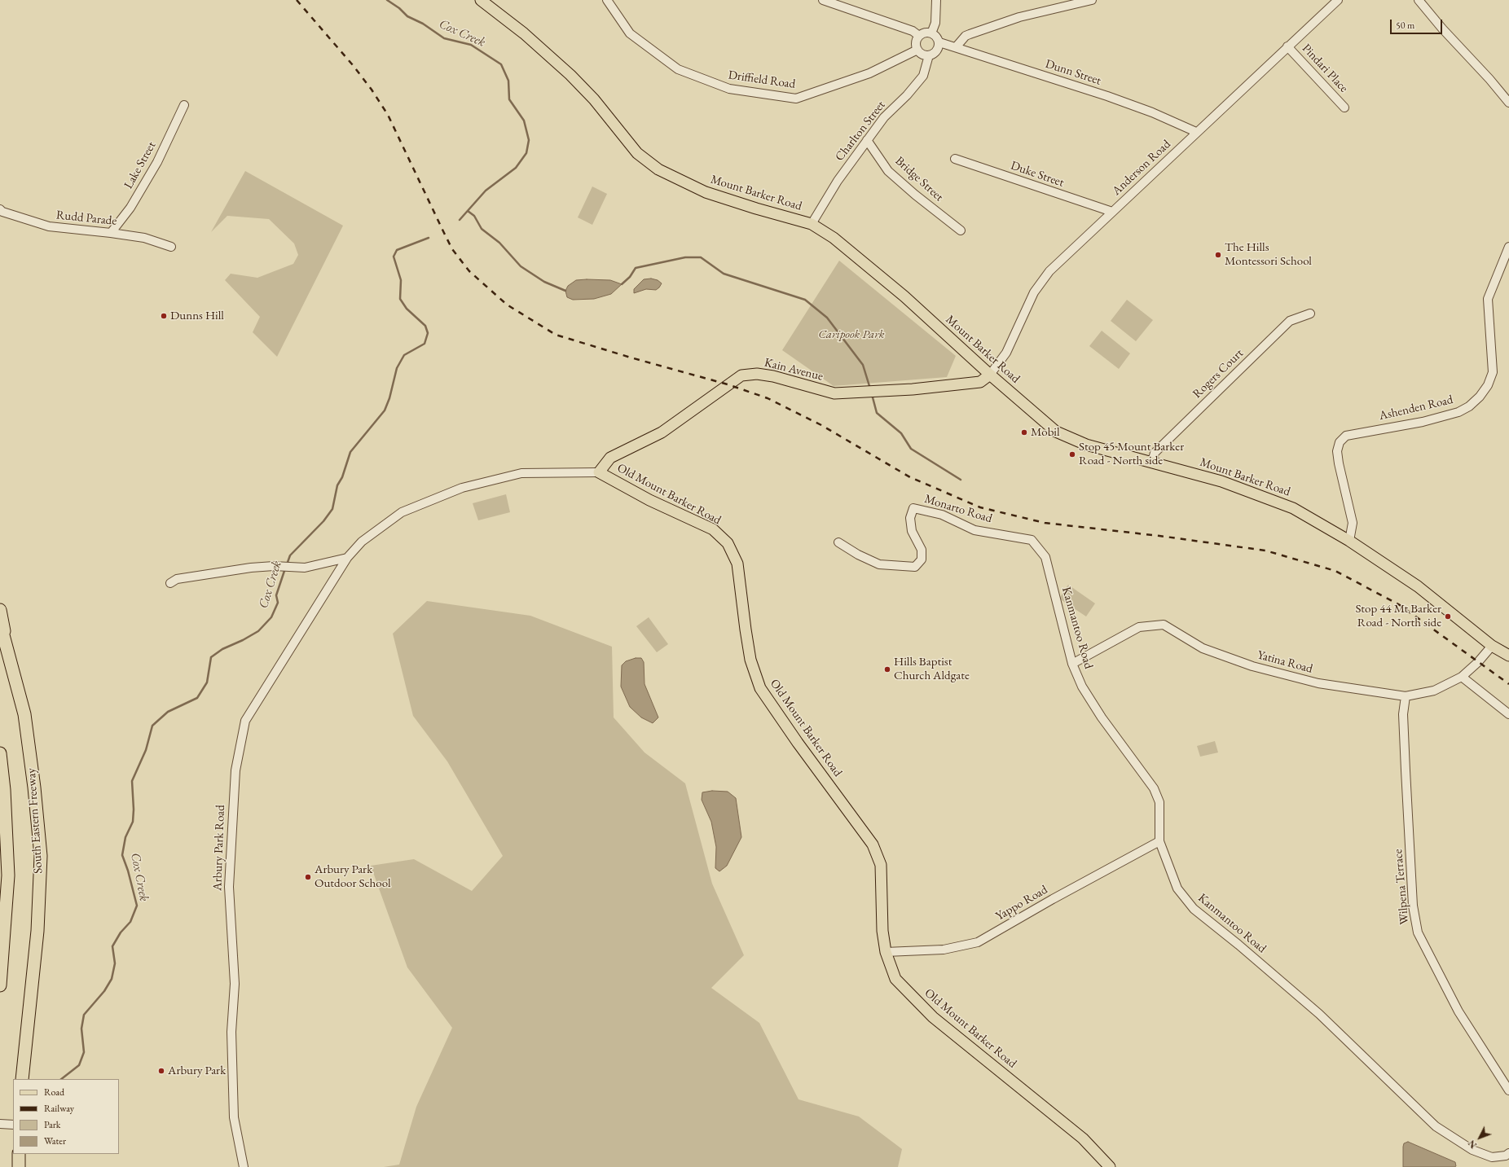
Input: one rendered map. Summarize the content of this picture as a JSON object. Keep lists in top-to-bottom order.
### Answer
{
  "streets": {
    "highway": ["South Eastern Freeway"],
    "main road": ["Mount Barker Road", "Kain Avenue", "Old Mount Barker Road"],
    "street": [
      "Pindari Place",
      "Dunn Street",
      "Driffield Road",
      "Charlton Street",
      "Lake Street",
      "Anderson Road",
      "Duke Street",
      "Bridge Street",
      "Rudd Parade",
      "Rogers Court",
      "Ashenden Road",
      "Monarto Road",
      "Kanmantoo Road",
      "Yatina Road",
      "Arbury Park Road",
      "Wilpena Terrace",
      "Yappo Road"
    ]
  },
  "crossings": [
    ["Pindari Place", "Anderson Road"],
    ["Dunn Street", "Driffield Road"],
    ["Dunn Street", "Charlton Street"],
    ["Dunn Street", "Anderson Road"],
    ["Driffield Road", "Charlton Street"],
    ["Charlton Street", "Bridge Street"],
    ["Charlton Street", "Mount Barker Road"],
    ["Lake Street", "Rudd Parade"],
    ["Anderson Road", "Duke Street"],
    ["Anderson Road", "Mount Barker Road"],
    ["Anderson Road", "Kain Avenue"],
    ["Mount Barker Road", "Kain Avenue"],
    ["Mount Barker Road", "Rogers Court"],
    ["Mount Barker Road", "Ashenden Road"],
    ["Mount Barker Road", "Yatina Road"],
    ["Kain Avenue", "Old Mount Barker Road"],
    ["Old Mount Barker Road", "Arbury Park Road"],
    ["Old Mount Barker Road", "Yappo Road"],
    ["Monarto Road", "Kanmantoo Road"],
    ["Kanmantoo Road", "Yatina Road"],
    ["Kanmantoo Road", "Yappo Road"],
    ["Yatina Road", "Wilpena Terrace"]
  ],
  "water": ["Cox Creek"],
  "parks": ["Caripook Park"],
  "places": [
    "The Hills Montessori School",
    "Dunns Hill",
    "Mobil",
    "Stop 45 Mount Barker Road - North side",
    "Stop 44 Mt Barker Road - North side",
    "Hills Baptist Church Aldgate",
    "Arbury Park Outdoor School",
    "Arbury Park"
  ],
  "legend": [
    "Road",
    "Railway",
    "Park",
    "Water"
  ],
  "scale_bar": "50 m",
  "north": "bottom left"
}
